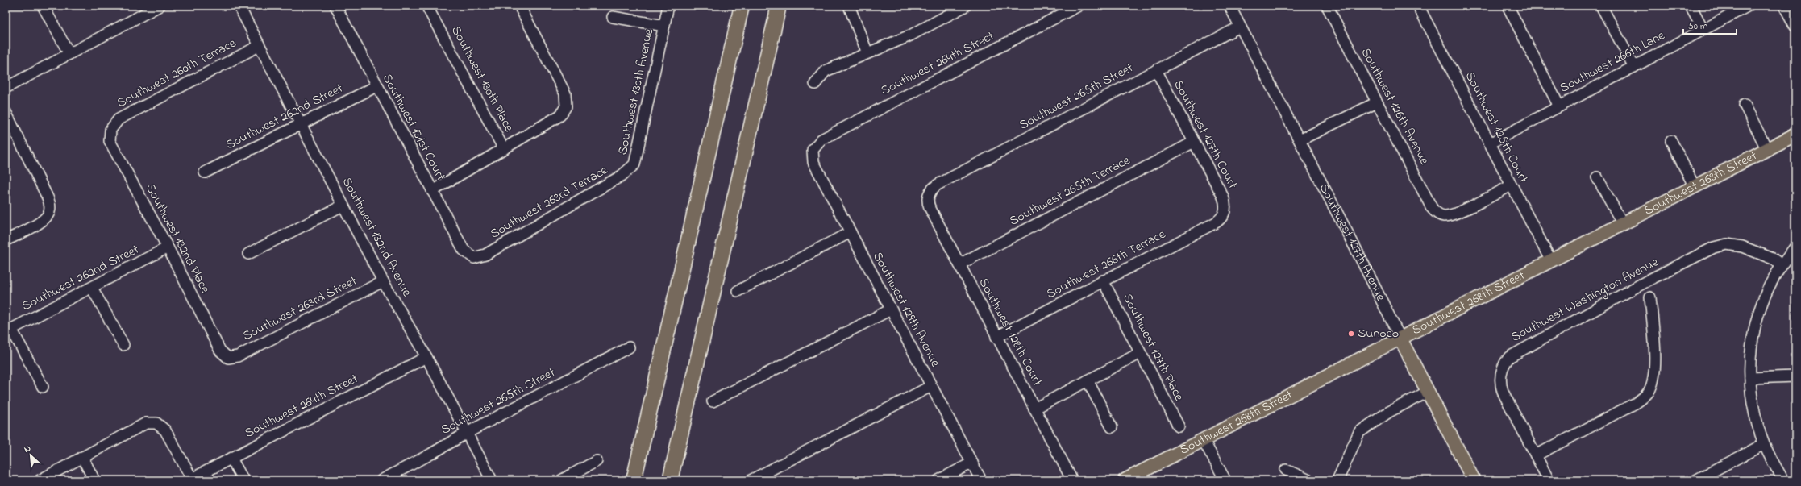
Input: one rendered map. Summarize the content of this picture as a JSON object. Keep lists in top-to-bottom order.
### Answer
{
  "streets": {
    "main road": ["Southwest 268th Street", "Southwest 127th Avenue"],
    "street": [
      "Southwest 266th Lane",
      "Southwest 264th Street",
      "Southwest 260th Terrace",
      "Southwest 130th Place",
      "Southwest 130th Avenue",
      "Southwest 265th Street",
      "Southwest 126th Avenue",
      "Southwest 262nd Street",
      "Southwest 131st Court",
      "Southwest 125th Court",
      "Southwest 127th Court",
      "Southwest 265th Terrace",
      "Southwest 263rd Terrace",
      "Southwest 132nd Avenue",
      "Southwest 132nd Place",
      "Southwest 266th Terrace",
      "Southwest Washington Avenue",
      "Southwest 263rd Street",
      "Southwest 129th Avenue",
      "Southwest 128th Court",
      "Southwest 127th Place"
    ]
  },
  "crossings": [
    ["Southwest 266th Lane", "Southwest 125th Court"],
    ["Southwest 264th Street", "Southwest 132nd Avenue"],
    ["Southwest 264th Street", "Southwest 129th Avenue"],
    ["Southwest 260th Terrace", "Southwest 132nd Avenue"],
    ["Southwest 260th Terrace", "Southwest 132nd Place"],
    ["Southwest 130th Avenue", "Southwest 263rd Terrace"],
    ["Southwest 265th Street", "Southwest 127th Court"],
    ["Southwest 265th Street", "Southwest 132nd Avenue"],
    ["Southwest 265th Street", "Southwest 127th Avenue"],
    ["Southwest 265th Street", "Southwest 128th Court"],
    ["Southwest 126th Avenue", "Southwest 125th Court"],
    ["Southwest 262nd Street", "Southwest 131st Court"],
    ["Southwest 262nd Street", "Southwest 132nd Avenue"],
    ["Southwest 262nd Street", "Southwest 132nd Place"],
    ["Southwest 131st Court", "Southwest 263rd Terrace"],
    ["Southwest 125th Court", "Southwest 268th Street"],
    ["Southwest 127th Court", "Southwest 265th Terrace"],
    ["Southwest 127th Court", "Southwest 266th Terrace"],
    ["Southwest 268th Street", "Southwest 127th Avenue"],
    ["Southwest 265th Terrace", "Southwest 128th Court"],
    ["Southwest 132nd Avenue", "Southwest 263rd Street"],
    ["Southwest 132nd Place", "Southwest 263rd Street"],
    ["Southwest 266th Terrace", "Southwest 128th Court"],
    ["Southwest 266th Terrace", "Southwest 127th Place"]
  ],
  "places": ["Sunoco"],
  "scale_bar": "50 m",
  "north": "top left"
}
